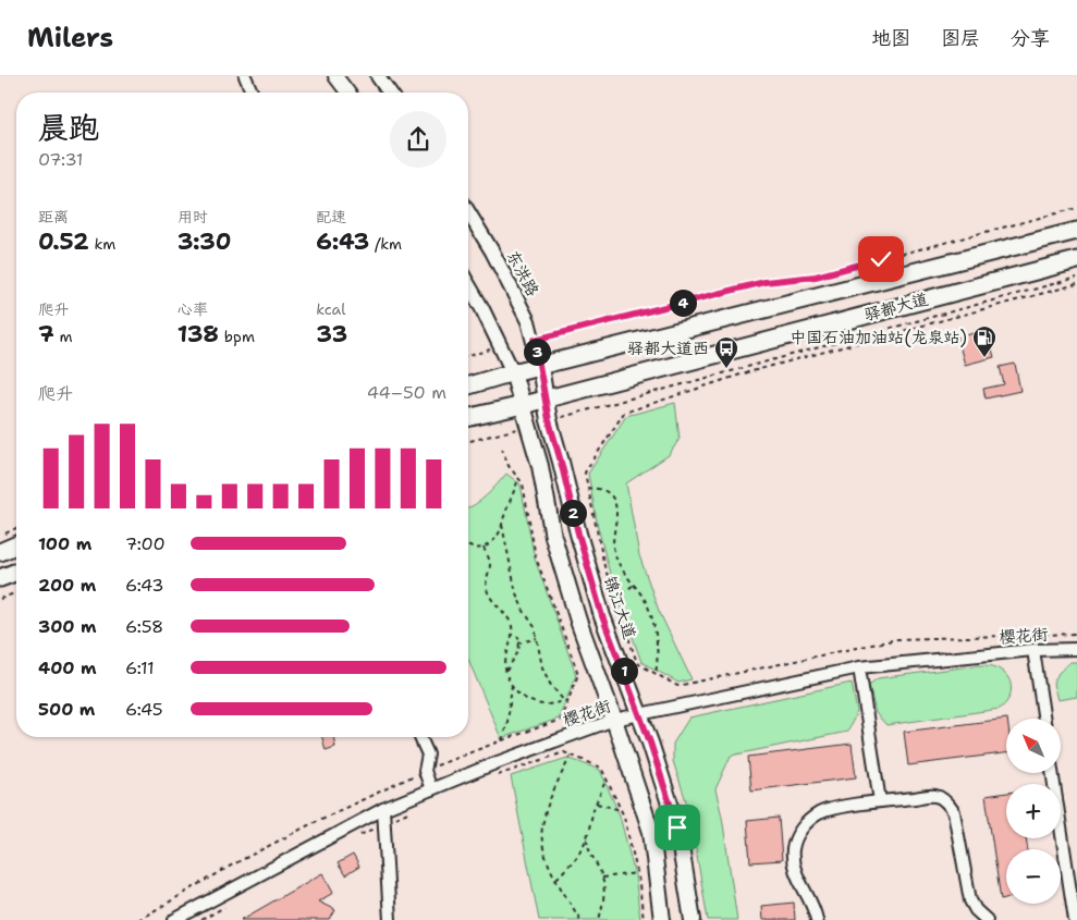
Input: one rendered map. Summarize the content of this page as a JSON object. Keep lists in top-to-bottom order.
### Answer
{
  "streets": {
    "main road": ["驿都大道", "锦江大道"],
    "street": ["东洪路", "樱花街"]
  },
  "crossings": [
    ["东洪路", "驿都大道"],
    ["东洪路", "锦江大道"],
    ["驿都大道", "锦江大道"],
    ["锦江大道", "樱花街"]
  ],
  "places": {
    "fuel station": ["中国石油加油站(龙泉站)"],
    "bus stop": ["驿都大道西"]
  },
  "north": "top left",
  "page": {
    "header": "Milers",
    "nav": ["地图", "图层", "分享"],
    "heading": ["晨跑", "07:31"],
    "stats": [
      ["距离", "0.52 km"],
      ["用时", "3:30"],
      ["配速", "6:43 /km"],
      ["爬升", "7 m"],
      ["心率", "138 bpm"],
      ["kcal", "33"]
    ],
    "pins": [
      "4",
      "3",
      "2",
      "1"
    ],
    "chart": ["爬升", "44–50 m"],
    "list": [
      {
        "name": "100 m",
        "note": "7:00"
      },
      {
        "name": "200 m",
        "note": "6:43"
      },
      {
        "name": "300 m",
        "note": "6:58"
      },
      {
        "name": "400 m",
        "note": "6:11"
      },
      {
        "name": "500 m",
        "note": "6:45"
      }
    ],
    "map_buttons": ["+", "−"]
  }
}
